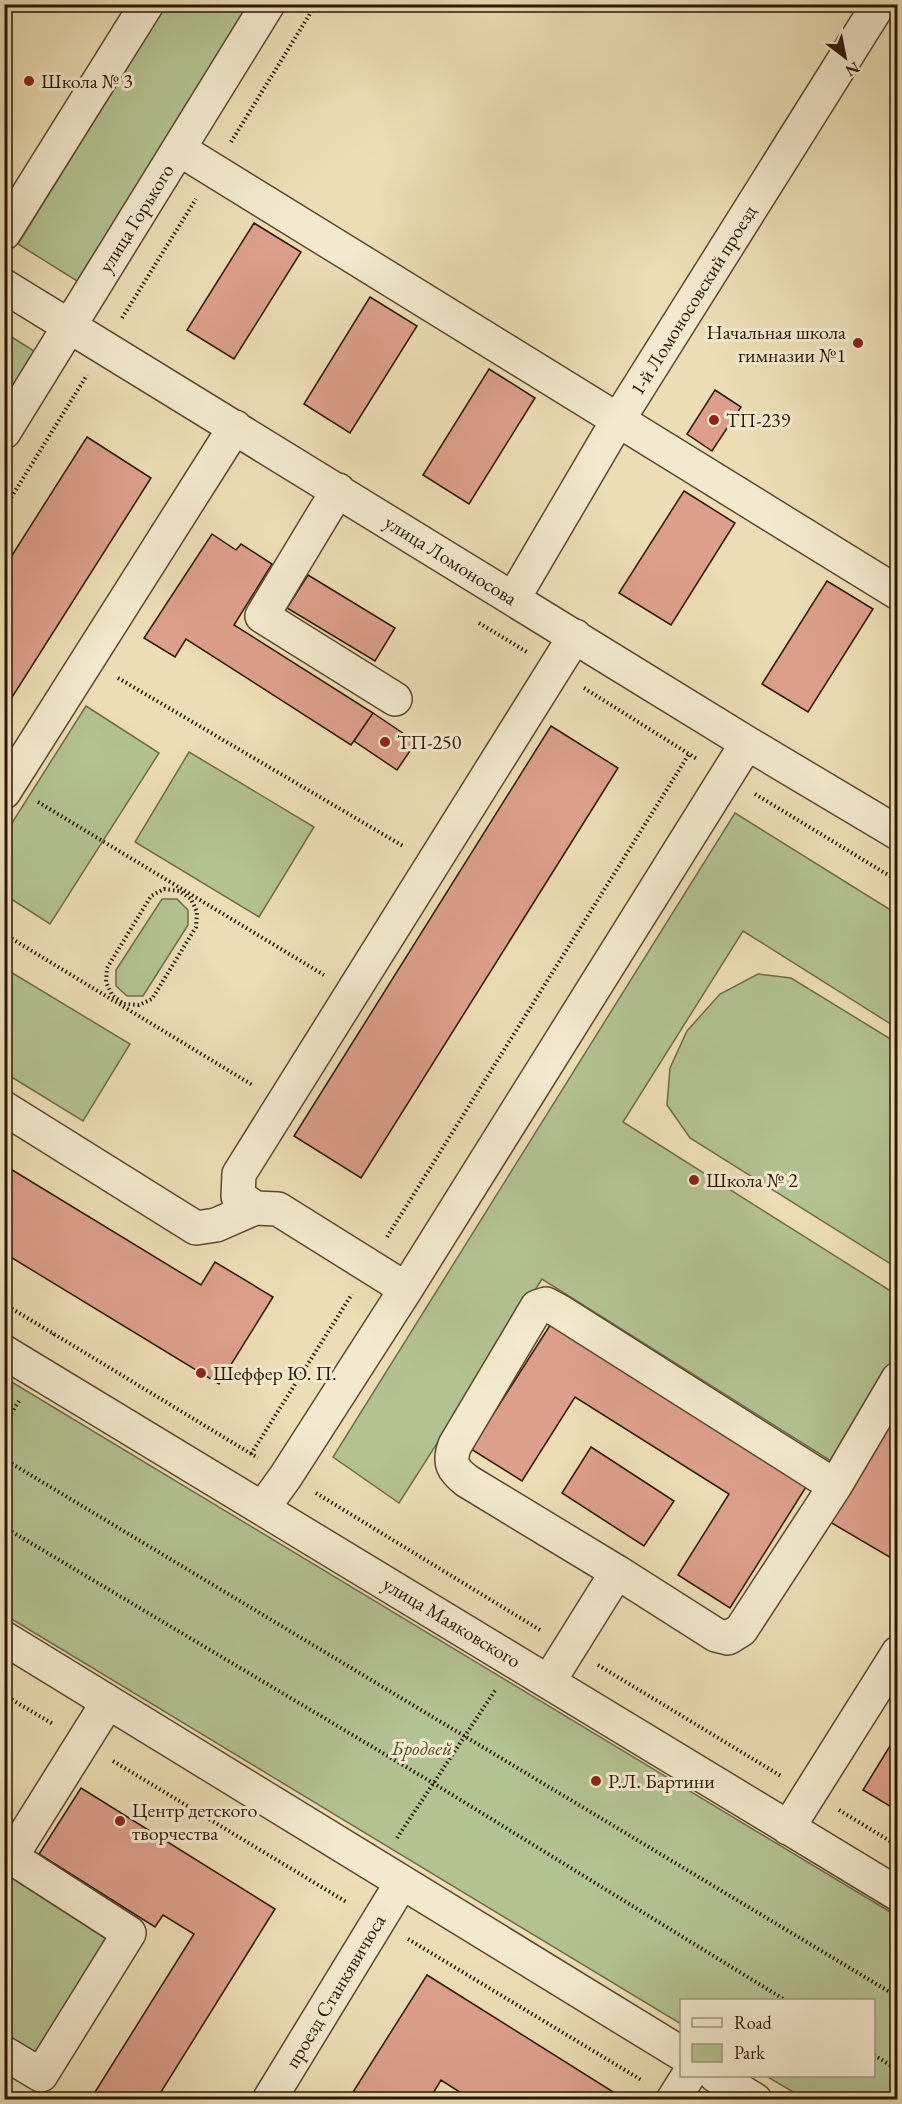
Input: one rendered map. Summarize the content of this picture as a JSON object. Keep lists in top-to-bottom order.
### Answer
{
  "streets": {
    "street": [
      "улица Горького",
      "1-й Ломоносовский проезд",
      "улица Ломоносова",
      "улица Маяковского",
      "проезд Станкявичюса"
    ]
  },
  "crossings": [
    ["улица Горького", "улица Ломоносова"],
    ["1-й Ломоносовский проезд", "улица Ломоносова"]
  ],
  "parks": ["Бродвей"],
  "places": [
    "Школа № 3",
    "Начальная школа гимназии №1",
    "ТП-239",
    "ТП-250",
    "Школа № 2",
    "Шеффер Ю. П.",
    "Р.Л. Бартини",
    "Центр детского творчества"
  ],
  "legend": ["Road", "Park"],
  "north": "bottom right"
}
